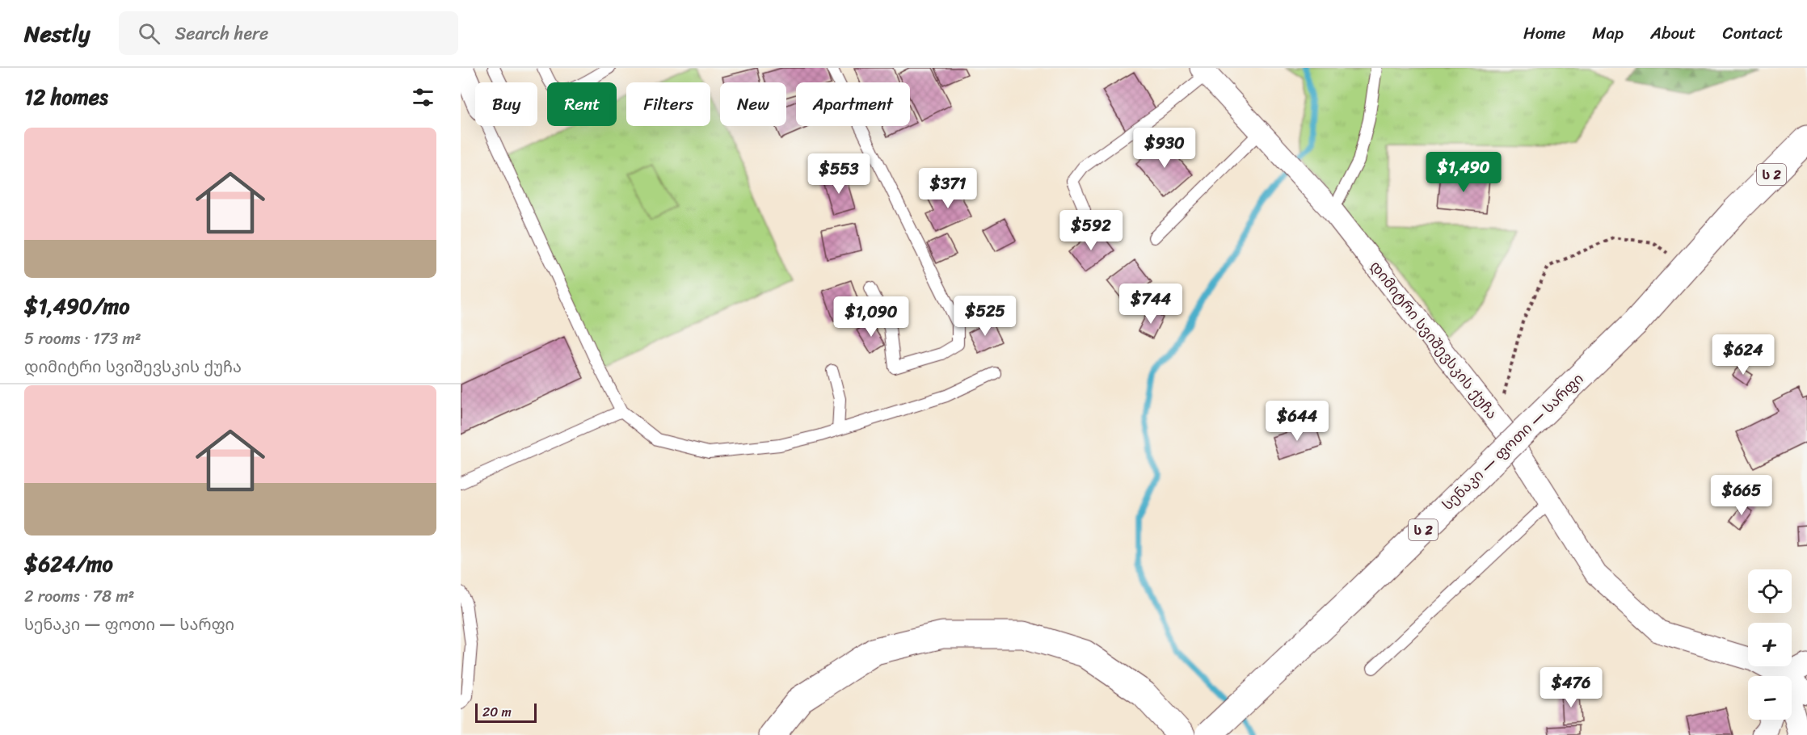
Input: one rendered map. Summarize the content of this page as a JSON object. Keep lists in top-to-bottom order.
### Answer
{
  "streets": {
    "highway": ["ს 2", "სენაკი — ფოთი — სარფი"],
    "street": ["დიმიტრი სვიშევსკის ქუჩა"]
  },
  "scale_bar": "20 m",
  "page": {
    "header": "Nestly",
    "search": "Search here",
    "nav": [
      "Home",
      "Map",
      "About",
      "Contact"
    ],
    "heading": "12 homes",
    "chip": [
      "Buy",
      "Rent",
      "Filters",
      "New",
      "Apartment"
    ],
    "list": [
      {
        "name": "$1,490/mo",
        "note": "5 rooms · 173 m² · დიმიტრი სვიშევსკის ქუჩა"
      },
      {
        "name": "$624/mo",
        "note": "2 rooms · 78 m² · სენაკი — ფოთი — სარფი"
      }
    ],
    "price": [
      "$930",
      "$1,490",
      "$553",
      "$371",
      "$592",
      "$744",
      "$525",
      "$1,090",
      "$624",
      "$644",
      "$665",
      "$476"
    ],
    "map_buttons": ["+", "−"],
    "scale": "20 m"
  }
}
